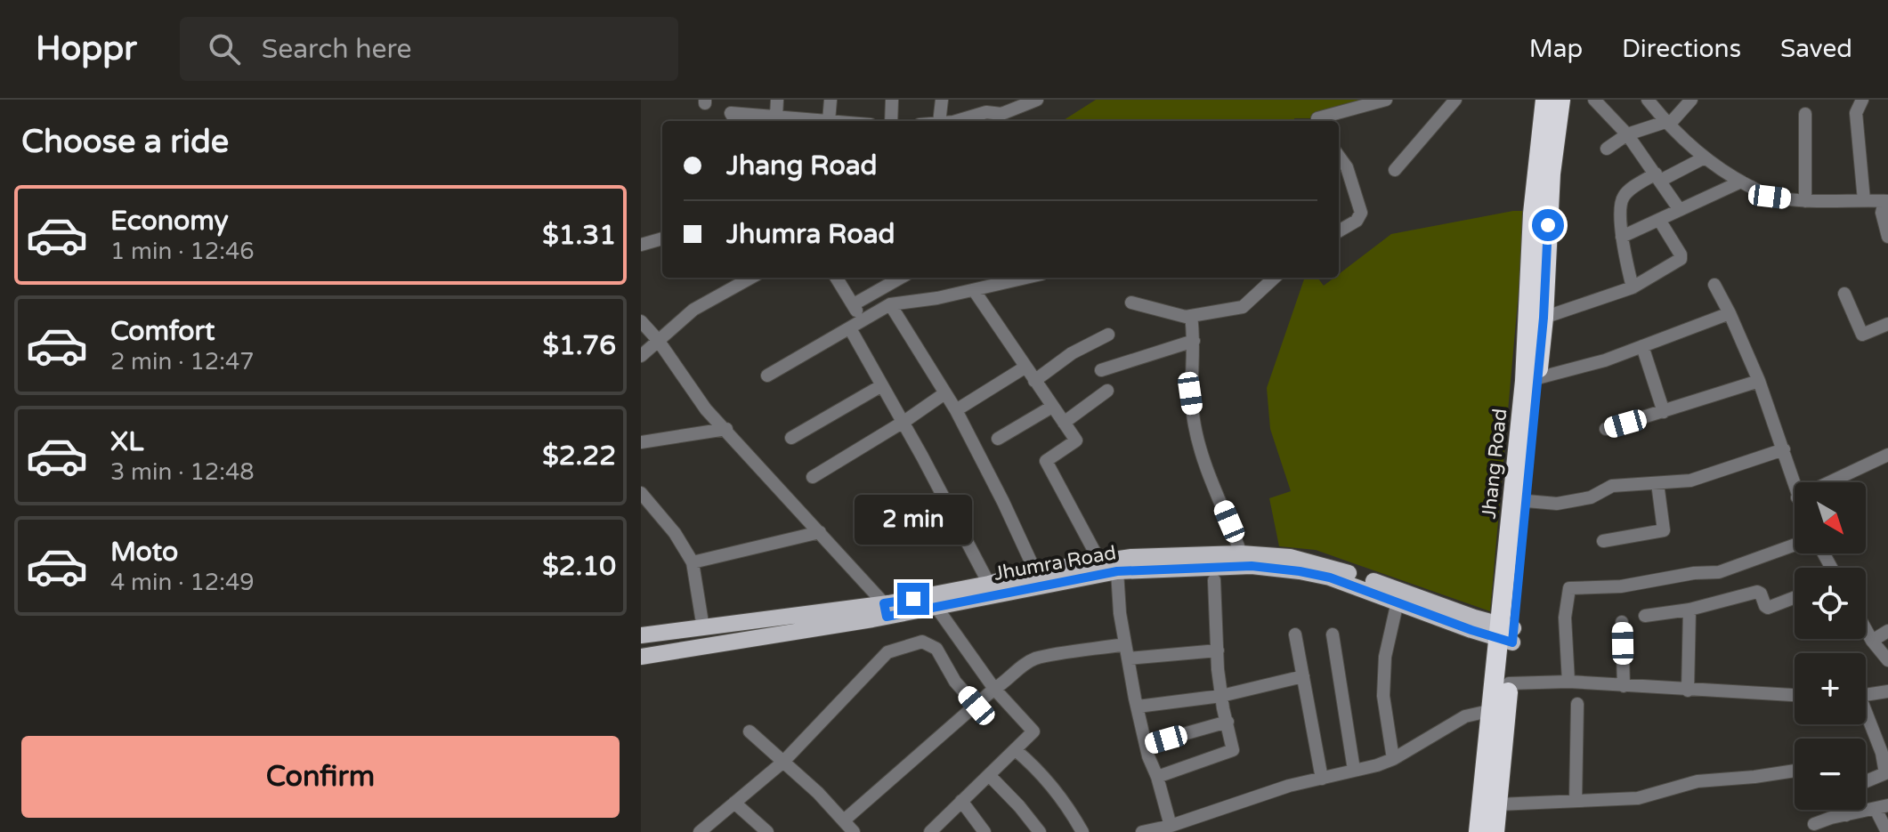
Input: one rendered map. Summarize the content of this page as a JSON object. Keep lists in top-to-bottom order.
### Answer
{
  "streets": {
    "highway": ["Jhang Road"],
    "main road": ["Jhumra Road"]
  },
  "crossings": [
    ["Jhang Road", "Jhumra Road"]
  ],
  "north": "bottom right",
  "page": {
    "header": "Hoppr",
    "search": "Search here",
    "nav": ["Map", "Directions", "Saved"],
    "heading": "Choose a ride",
    "banner": ["Jhang Road", "Jhumra Road"],
    "list": [
      {
        "name": "Economy",
        "note": "1 min · 12:46",
        "value": "$1.31"
      },
      {
        "name": "Comfort",
        "note": "2 min · 12:47",
        "value": "$1.76"
      },
      {
        "name": "XL",
        "note": "3 min · 12:48",
        "value": "$2.22"
      },
      {
        "name": "Moto",
        "note": "4 min · 12:49",
        "value": "$2.10"
      }
    ],
    "map_buttons": ["+", "−"],
    "bubble": "2 min",
    "buttons": "Confirm"
  }
}
